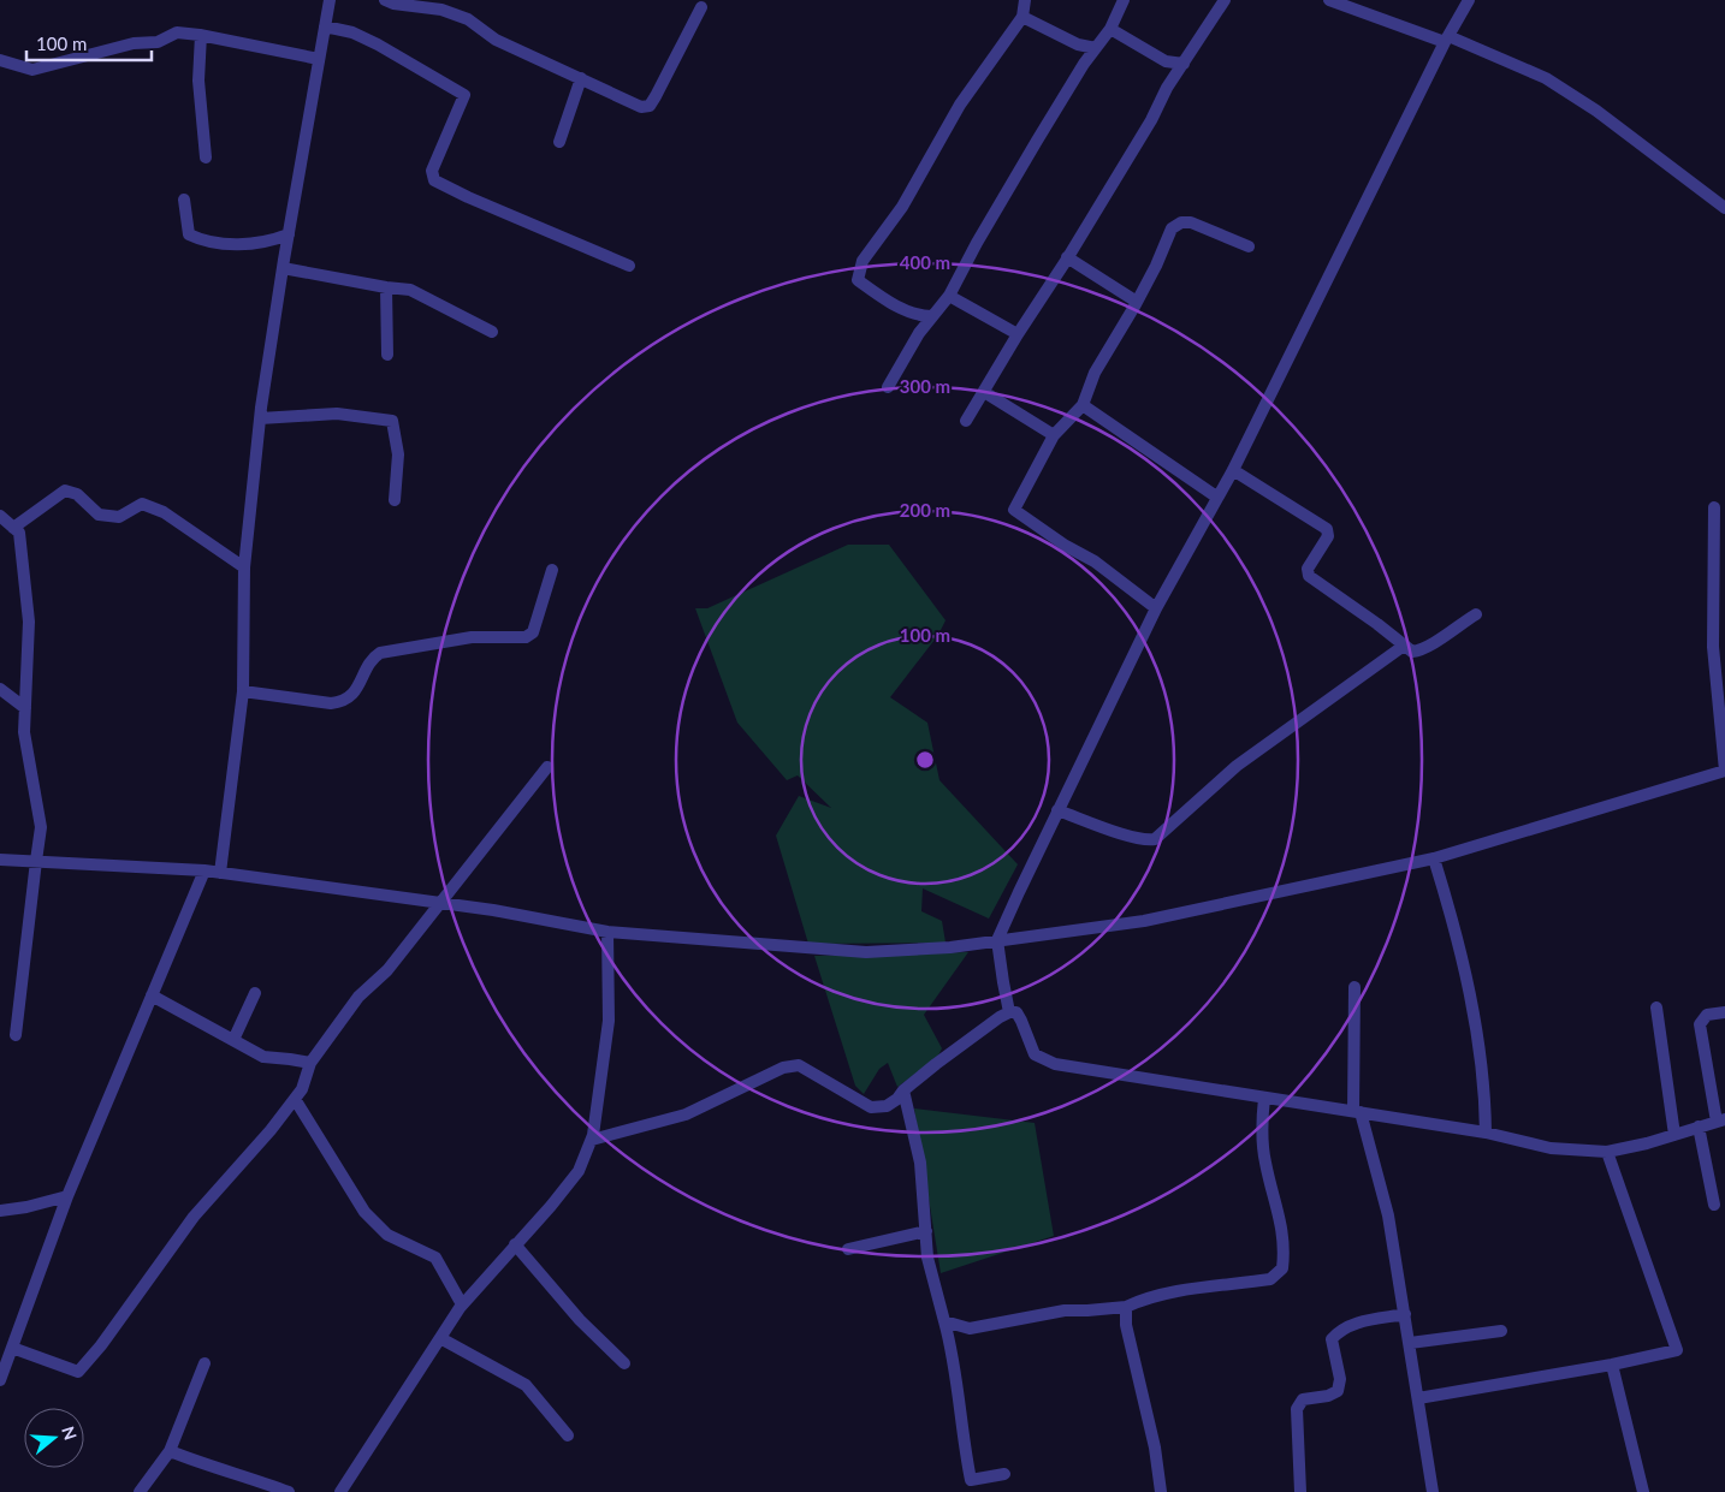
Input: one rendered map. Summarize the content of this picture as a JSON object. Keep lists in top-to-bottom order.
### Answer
{
  "scale_bar": "100 m",
  "north": "right",
  "rings": [
    "400 m",
    "300 m",
    "200 m",
    "100 m"
  ]
}
